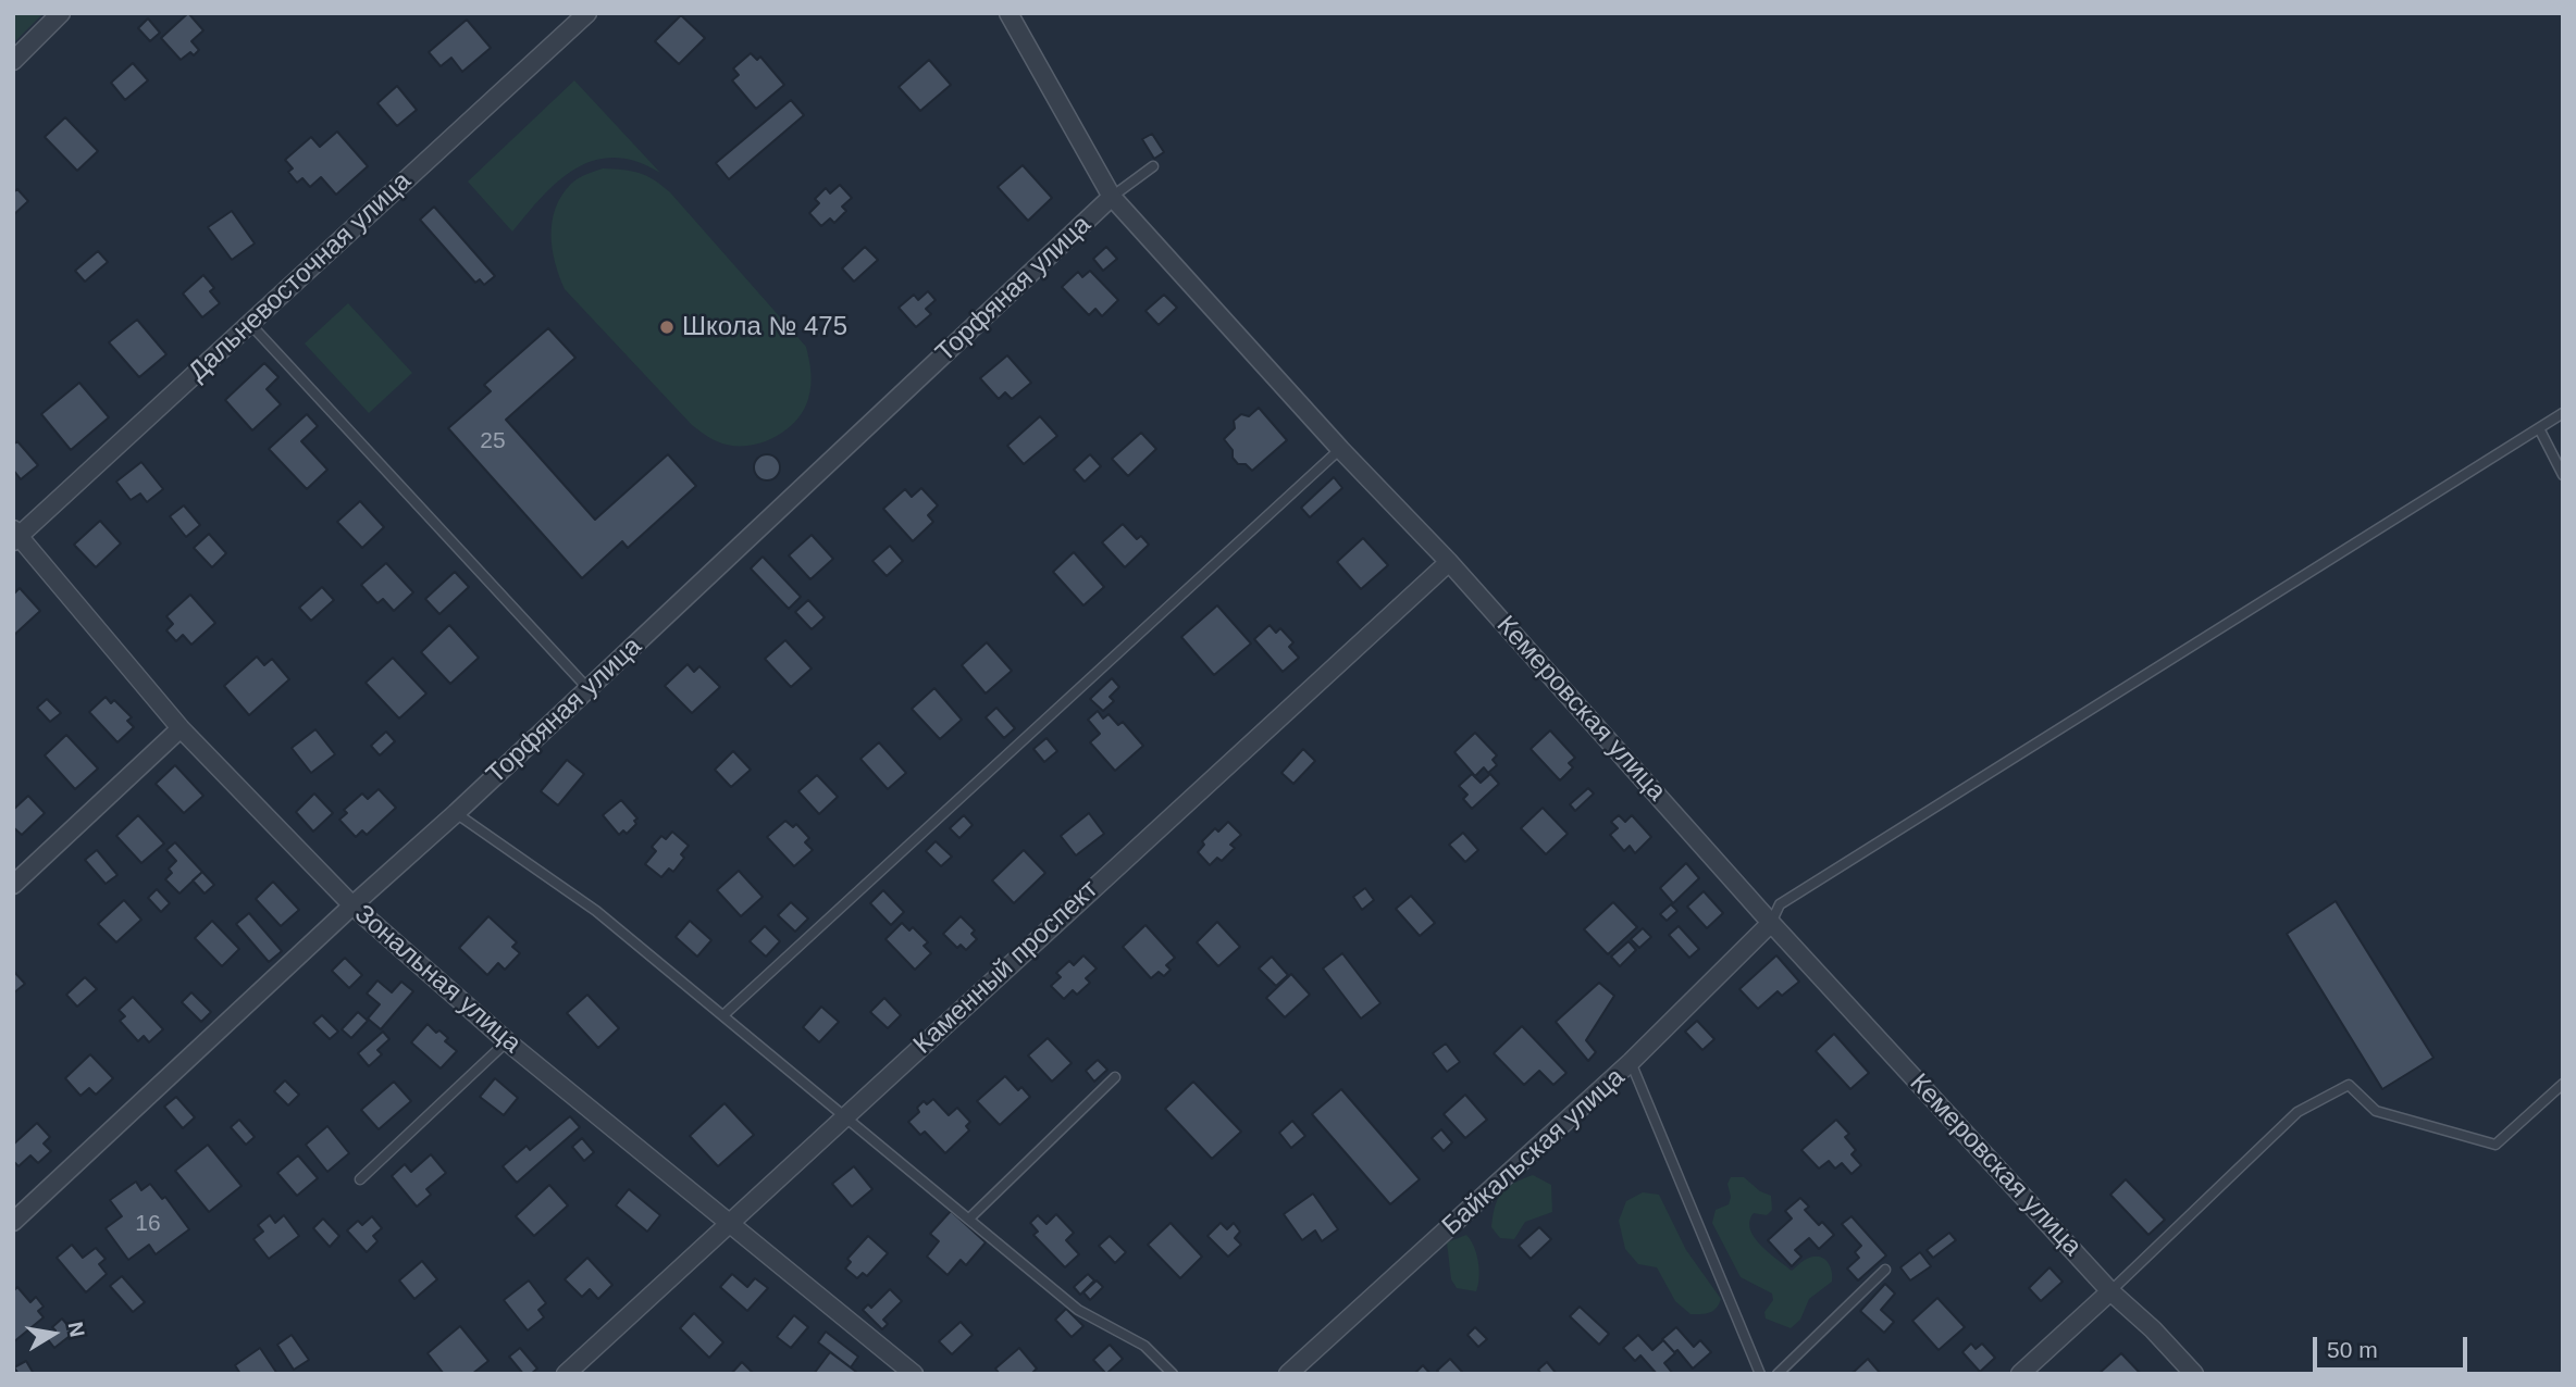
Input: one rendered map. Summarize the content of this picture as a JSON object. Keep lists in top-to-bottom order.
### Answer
{
  "streets": {
    "street": [
      "Дальневосточная улица",
      "Торфяная улица",
      "Кемеровская улица",
      "Каменный проспект",
      "Зональная улица",
      "Байкальская улица"
    ]
  },
  "crossings": [
    ["Дальневосточная улица", "Зональная улица"],
    ["Торфяная улица", "Кемеровская улица"],
    ["Торфяная улица", "Зональная улица"],
    ["Кемеровская улица", "Каменный проспект"],
    ["Кемеровская улица", "Байкальская улица"],
    ["Каменный проспект", "Зональная улица"]
  ],
  "places": ["Школа № 475"],
  "house_numbers": ["25", "16"],
  "scale_bar": "50 m",
  "north": "right"
}
